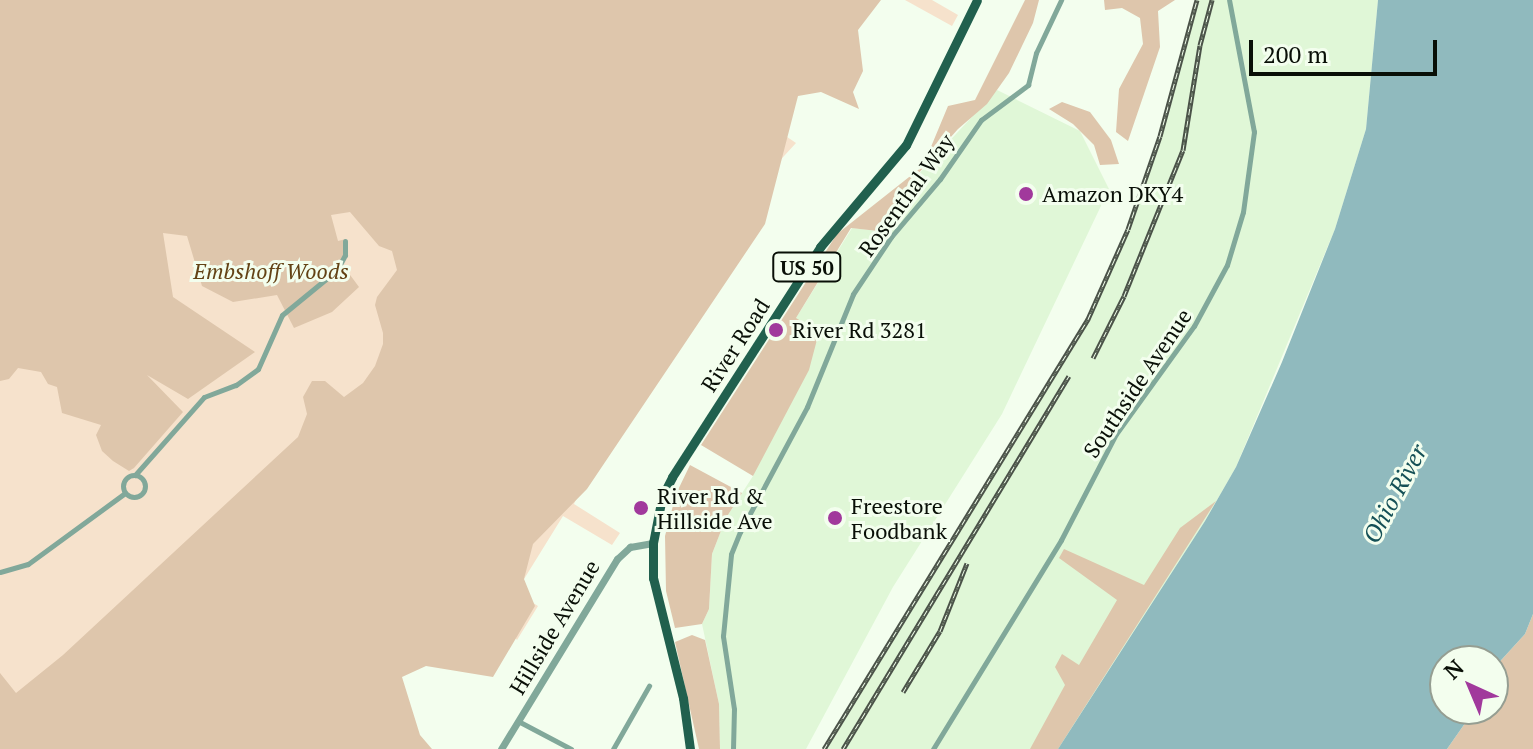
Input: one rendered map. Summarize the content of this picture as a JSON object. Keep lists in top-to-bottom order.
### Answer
{
  "streets": {
    "main road": ["US 50", "River Road"],
    "street": ["Rosenthal Way", "Southside Avenue", "Hillside Avenue"]
  },
  "crossings": [
    ["River Road", "Hillside Avenue"]
  ],
  "water": ["Ohio River"],
  "parks": ["Embshoff Woods"],
  "places": [
    "Amazon DKY4",
    "River Rd 3281",
    "River Rd & Hillside Ave",
    "Freestore Foodbank"
  ],
  "scale_bar": "200 m",
  "north": "top left"
}
